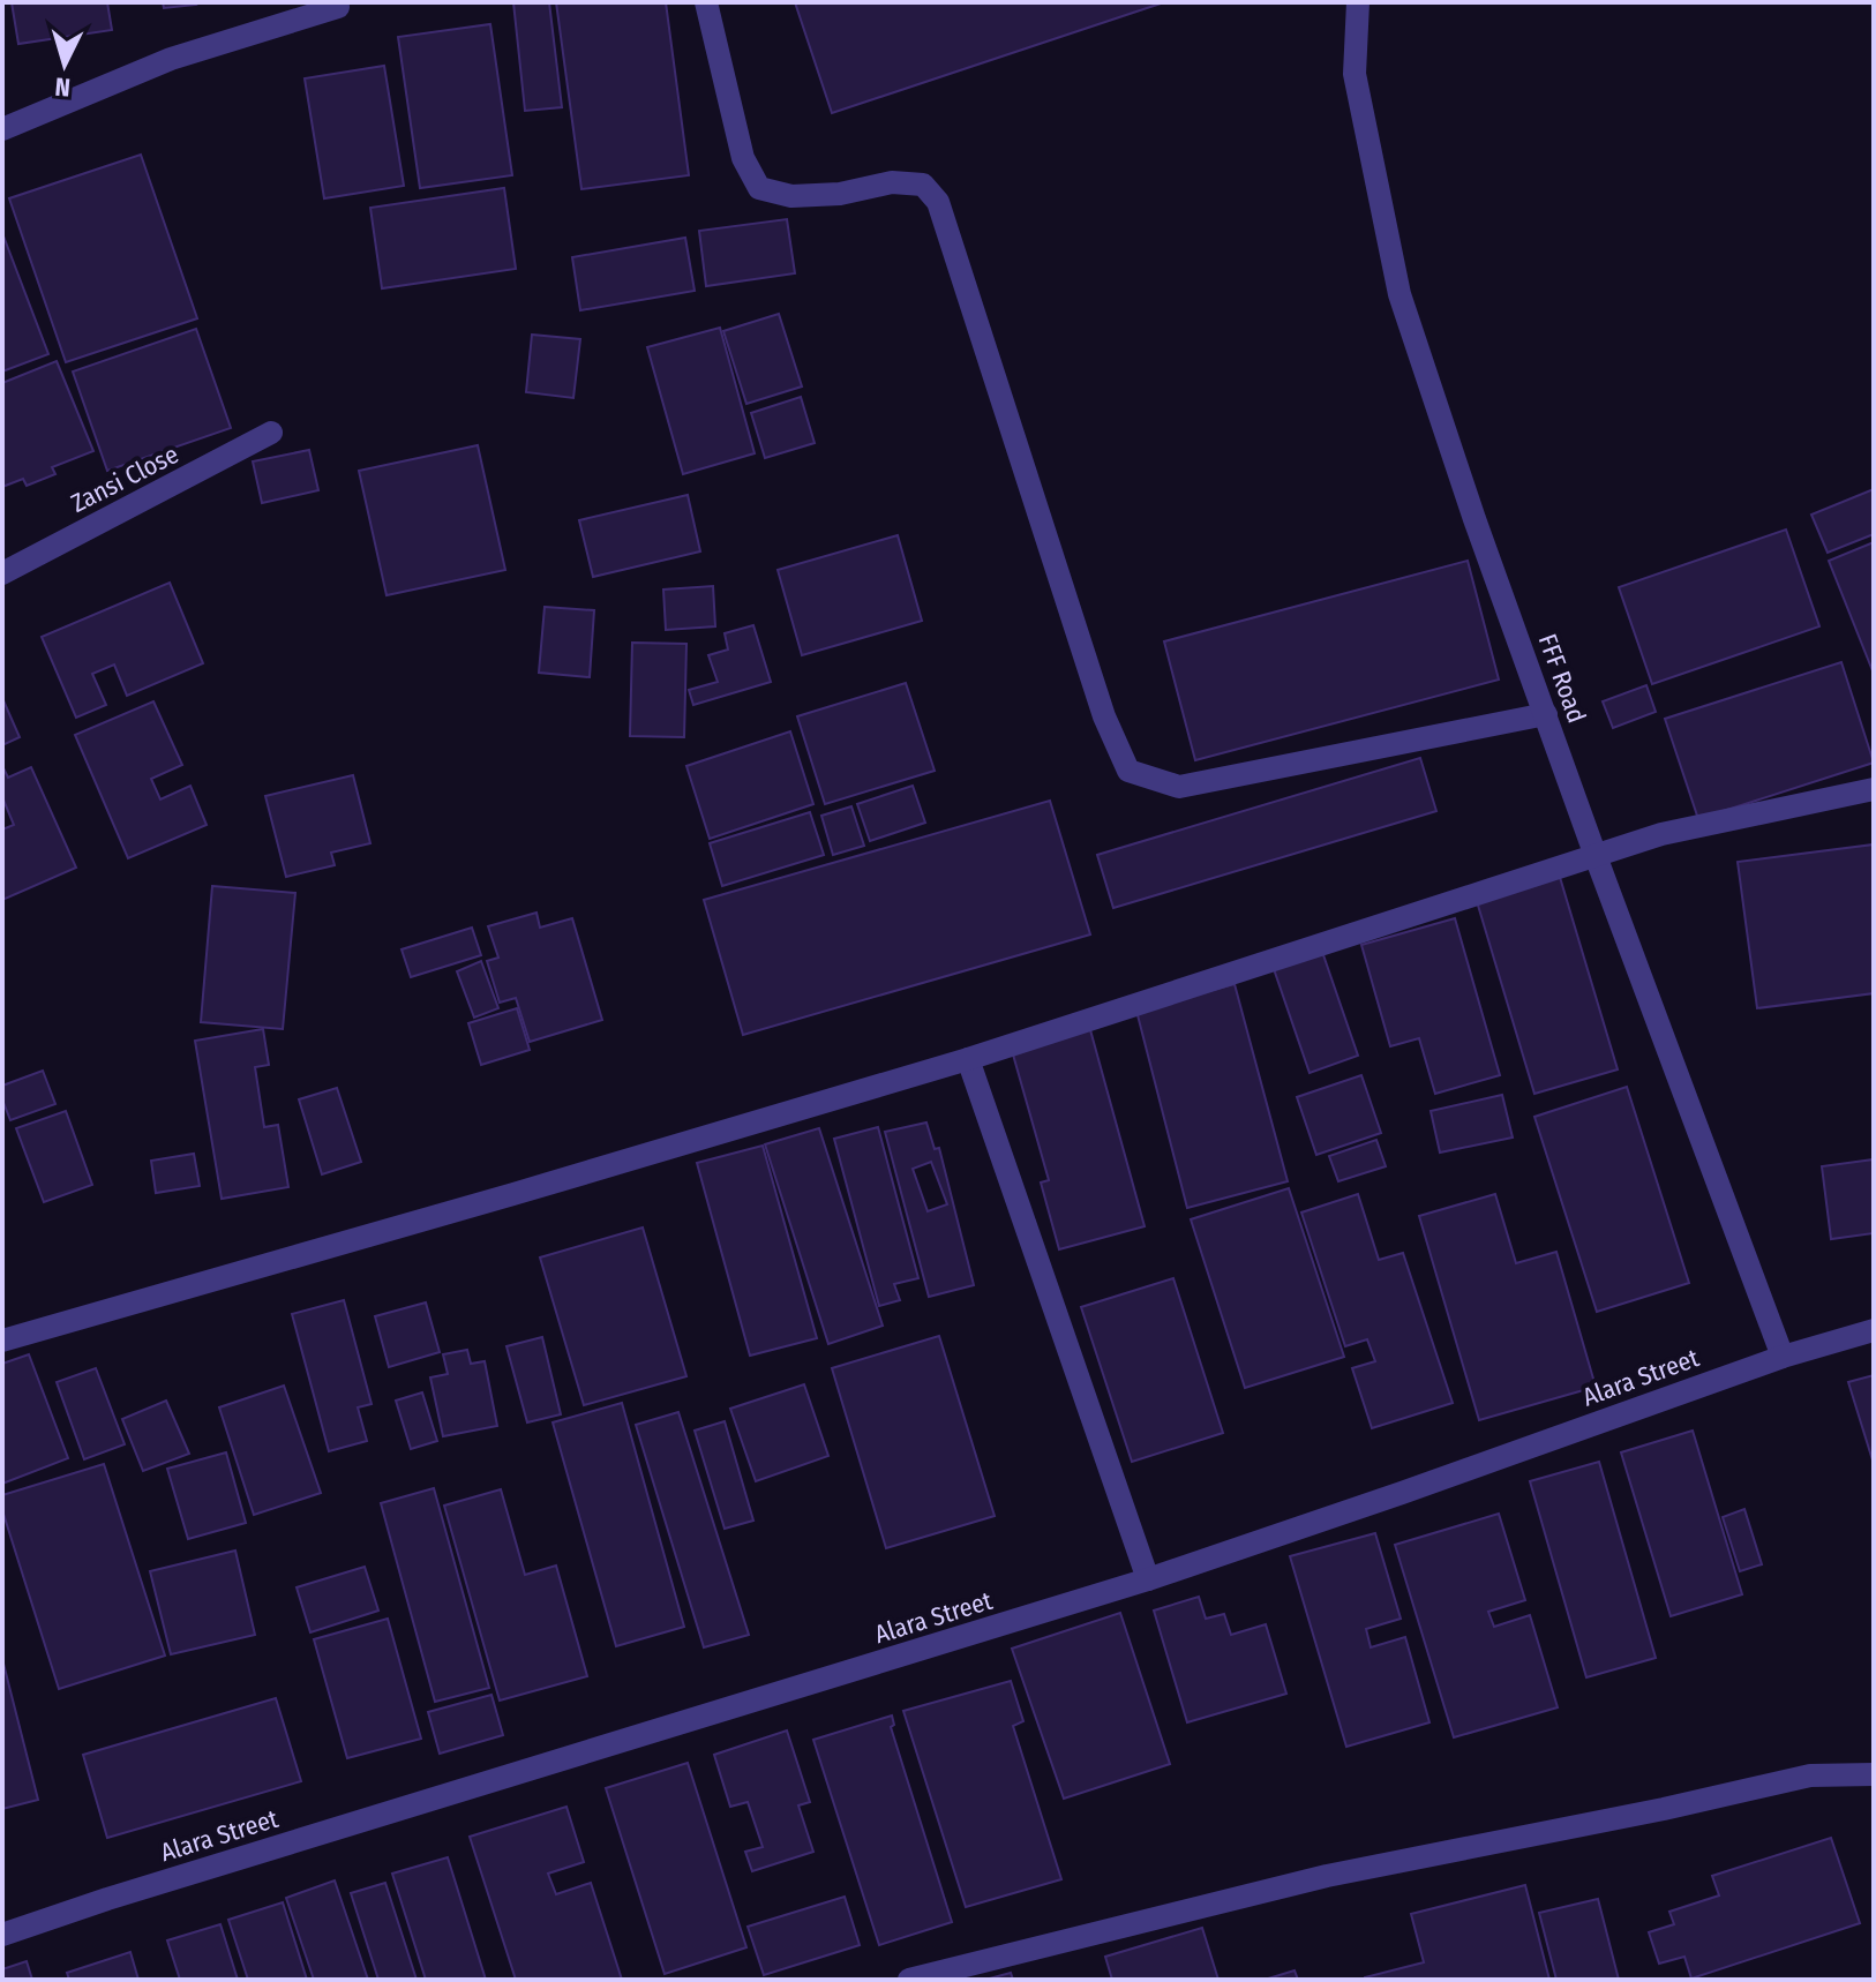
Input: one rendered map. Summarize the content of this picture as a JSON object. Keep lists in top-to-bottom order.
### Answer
{
  "streets": {
    "street": ["Zansi Close", "FFF Road", "Alara Street"]
  },
  "crossings": [
    ["FFF Road", "Alara Street"]
  ],
  "north": "bottom"
}
